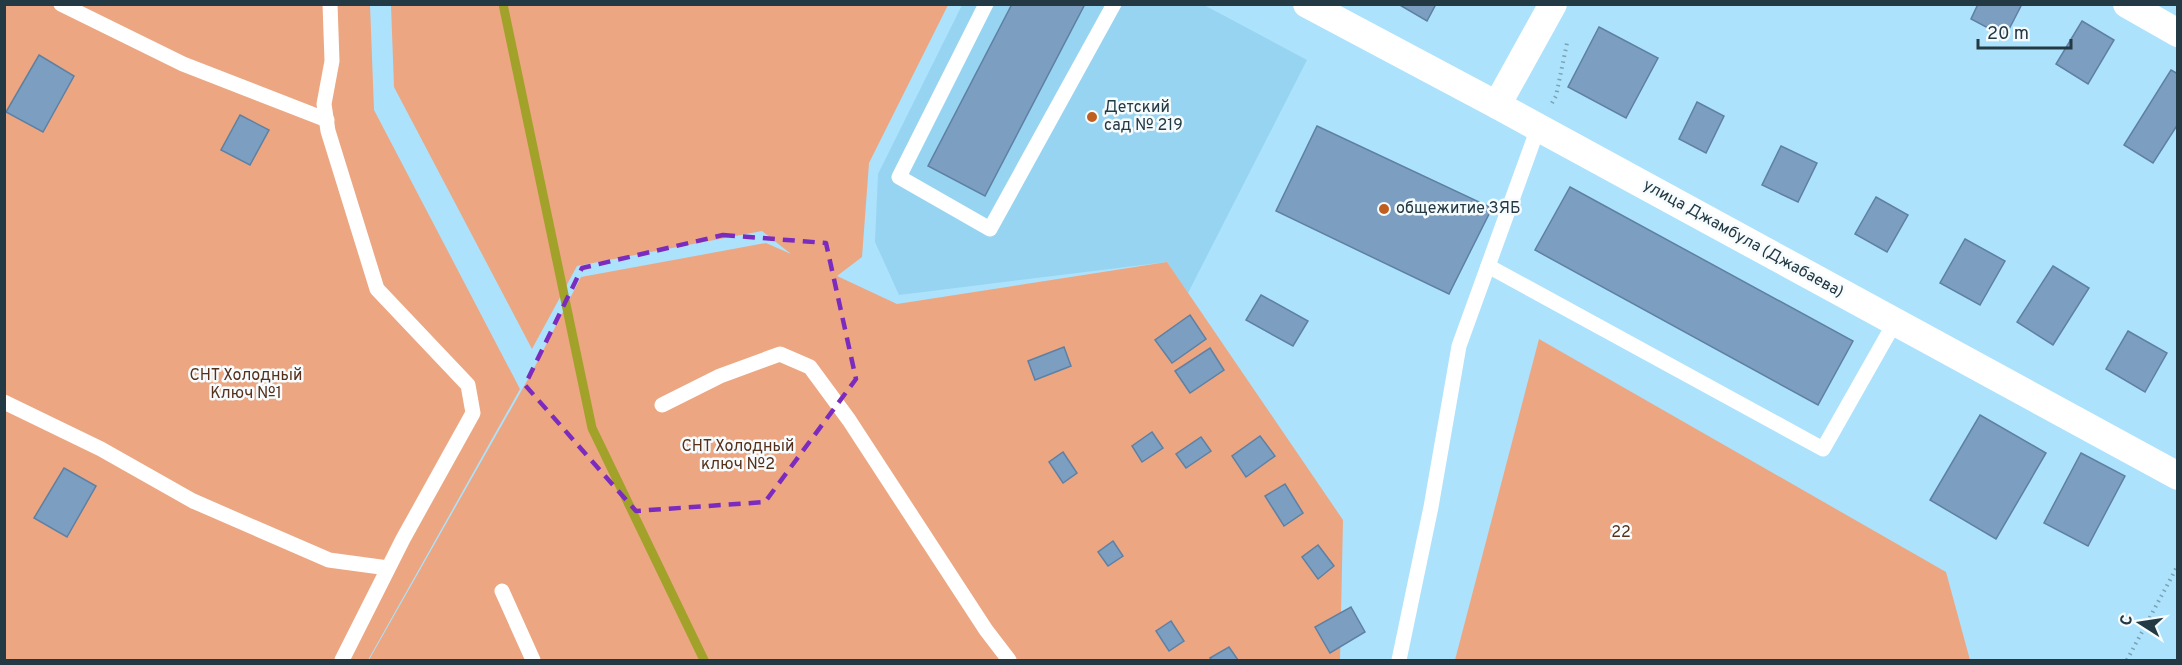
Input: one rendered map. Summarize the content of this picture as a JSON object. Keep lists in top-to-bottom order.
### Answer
{
  "streets": {
    "street": ["улица Джамбула (Джабаева)"]
  },
  "parks": ["СНТ Холодный Ключ №1", "СНТ Холодный ключ №2", "22"],
  "places": ["Детский сад № 219", "общежитие ЗЯБ"],
  "scale_bar": "20 m",
  "north": "left"
}
